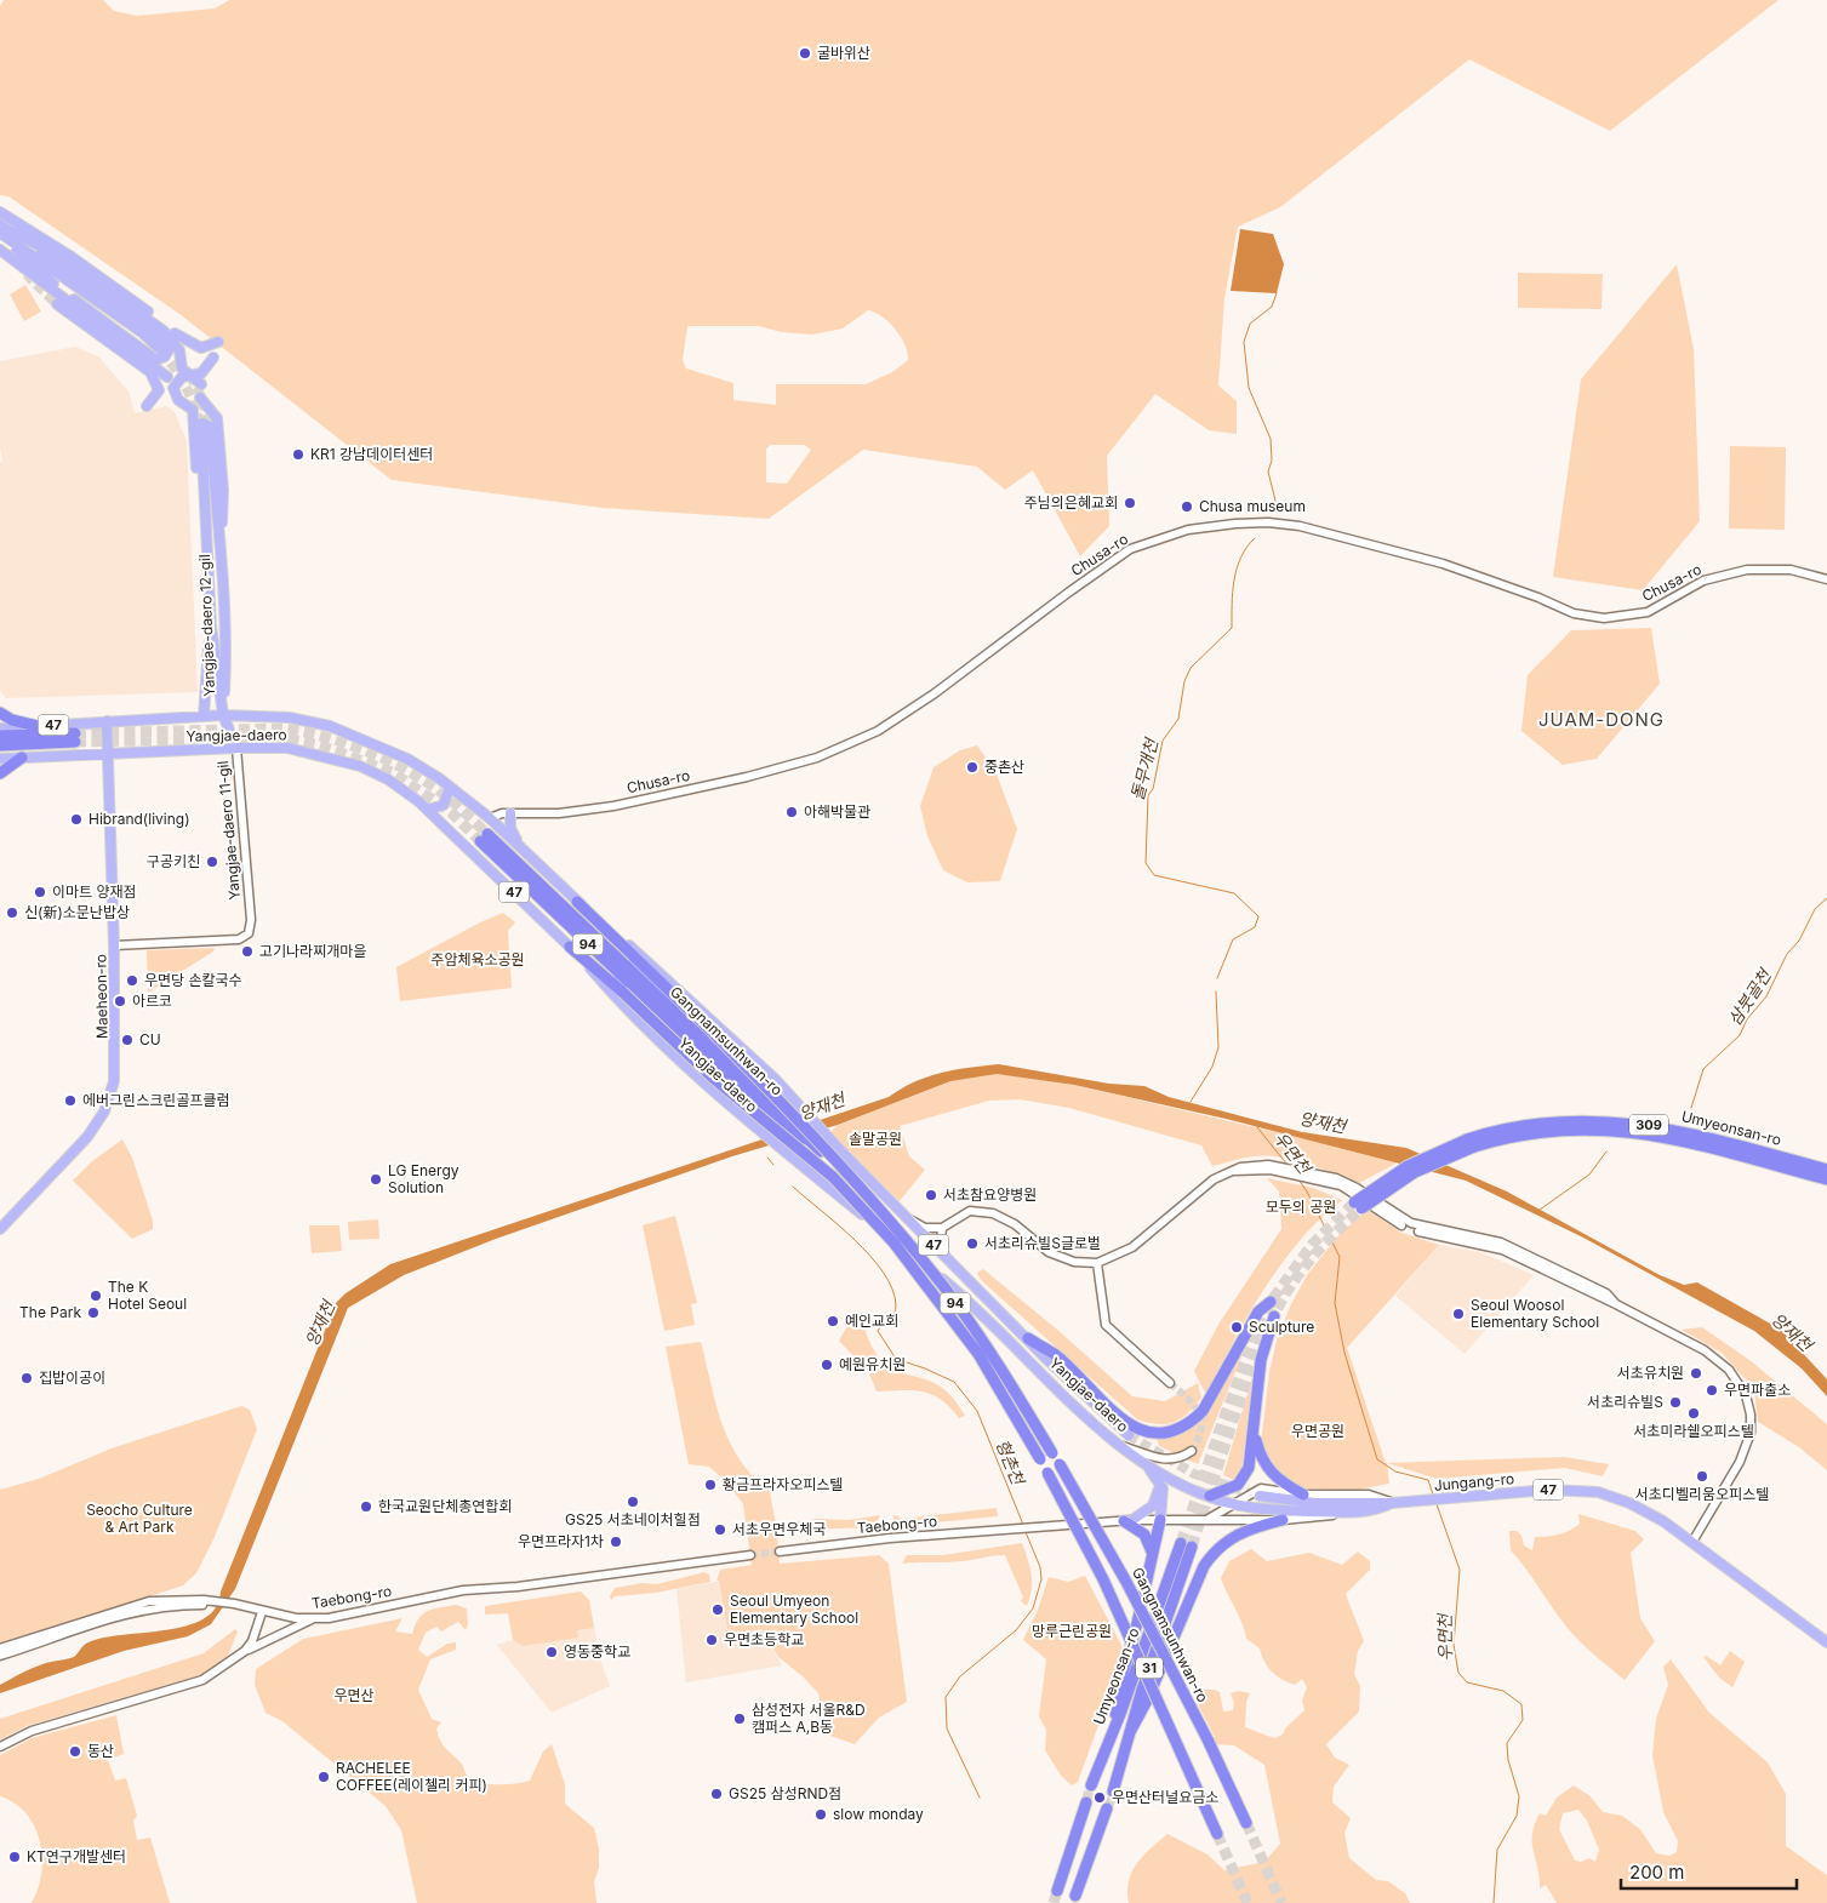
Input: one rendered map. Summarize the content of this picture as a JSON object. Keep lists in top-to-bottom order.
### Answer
{
  "streets": {
    "highway": [
      "Yangjae-daero",
      "94",
      "Gangnamsunhwan-ro",
      "309",
      "Umyeonsan-ro",
      "31"
    ],
    "main road": [
      "Yangjae-daero 12-gil",
      "47",
      "Yangjae-daero 11-gil",
      "Maeheon-ro",
      "Jungang-ro"
    ],
    "street": ["Chusa-ro", "Taebong-ro"]
  },
  "crossings": [
    ["Chusa-ro", "Yangjae-daero"],
    ["Yangjae-daero 12-gil", "Yangjae-daero"],
    ["Yangjae-daero 12-gil", "Yangjae-daero 11-gil"],
    ["Yangjae-daero", "Yangjae-daero 11-gil"],
    ["Yangjae-daero", "Maeheon-ro"],
    ["Yangjae-daero", "Gangnamsunhwan-ro"],
    ["Yangjae-daero", "Jungang-ro"],
    ["Yangjae-daero 11-gil", "Maeheon-ro"]
  ],
  "districts": ["JUAM-DONG"],
  "water": [
    "돌무개천",
    "삼붓골천",
    "양재천",
    "우면천",
    "형촌천"
  ],
  "parks": [
    "주암체육소공원",
    "솔말공원",
    "모두의 공원",
    "우면공원",
    "Seocho Culture & Art Park",
    "망루근린공원",
    "우면산"
  ],
  "places": [
    "굴바위산",
    "KR1 강남데이터센터",
    "주님의은혜교회",
    "Chusa museum",
    "중촌산",
    "아해박물관",
    "Hibrand(living)",
    "구공키친",
    "이마트 양재점",
    "신(新)소문난밥상",
    "고기나라찌개마을",
    "우면당 손칼국수",
    "아르코",
    "CU",
    "에버그린스크린골프클럼",
    "LG Energy Solution",
    "서초참요양병원",
    "서초리슈빌S글로벌",
    "The K Hotel Seoul",
    "The Park",
    "Seoul Woosol Elementary School",
    "예인교회",
    "Sculpture",
    "예원유치원",
    "서초유치원",
    "집밥이공이",
    "우면파출소",
    "서초리슈빌S",
    "서초미라쉘오피스텔",
    "서초디벨리움오피스텔",
    "황금프라자오피스텔",
    "GS25 서초네이처힐점",
    "한국교원단체총연합회",
    "서초우면우체국",
    "우면프라자1차",
    "Seoul Umyeon Elementary School",
    "우면초등학교",
    "영동중학교",
    "삼성전자 서울R&D 캠퍼스 A,B동",
    "동산",
    "RACHELEE COFFEE(레이첼리 커피)",
    "GS25 삼성RND점",
    "우면산터널요금소",
    "slow monday",
    "KT연구개발센터"
  ],
  "scale_bar": "200 m"
}
